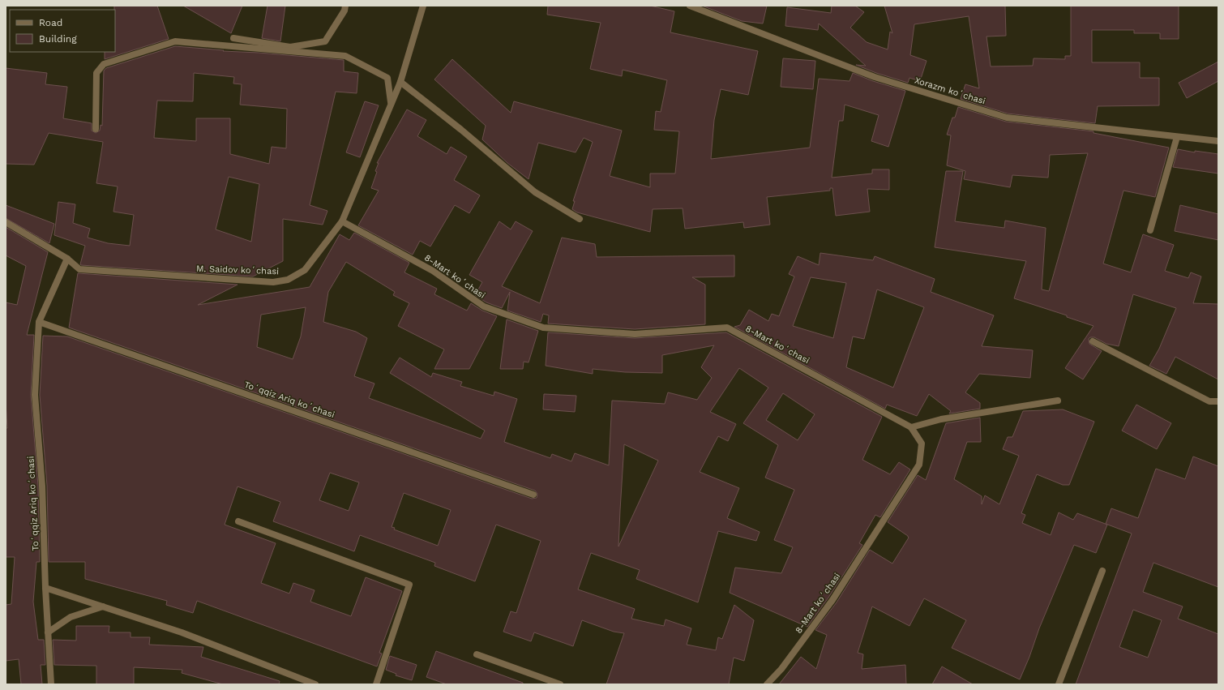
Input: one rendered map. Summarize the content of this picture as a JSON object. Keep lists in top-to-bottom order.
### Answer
{
  "streets": {
    "street": [
      "Xorazm koʻchasi",
      "M. Saidov koʻchasi",
      "8-Mart koʻchasi",
      "Toʻqqiz Ariq koʻchasi"
    ]
  },
  "crossings": [
    ["M. Saidov koʻchasi", "8-Mart koʻchasi"],
    ["M. Saidov koʻchasi", "Toʻqqiz Ariq koʻchasi"]
  ],
  "legend": ["Road", "Building"]
}
